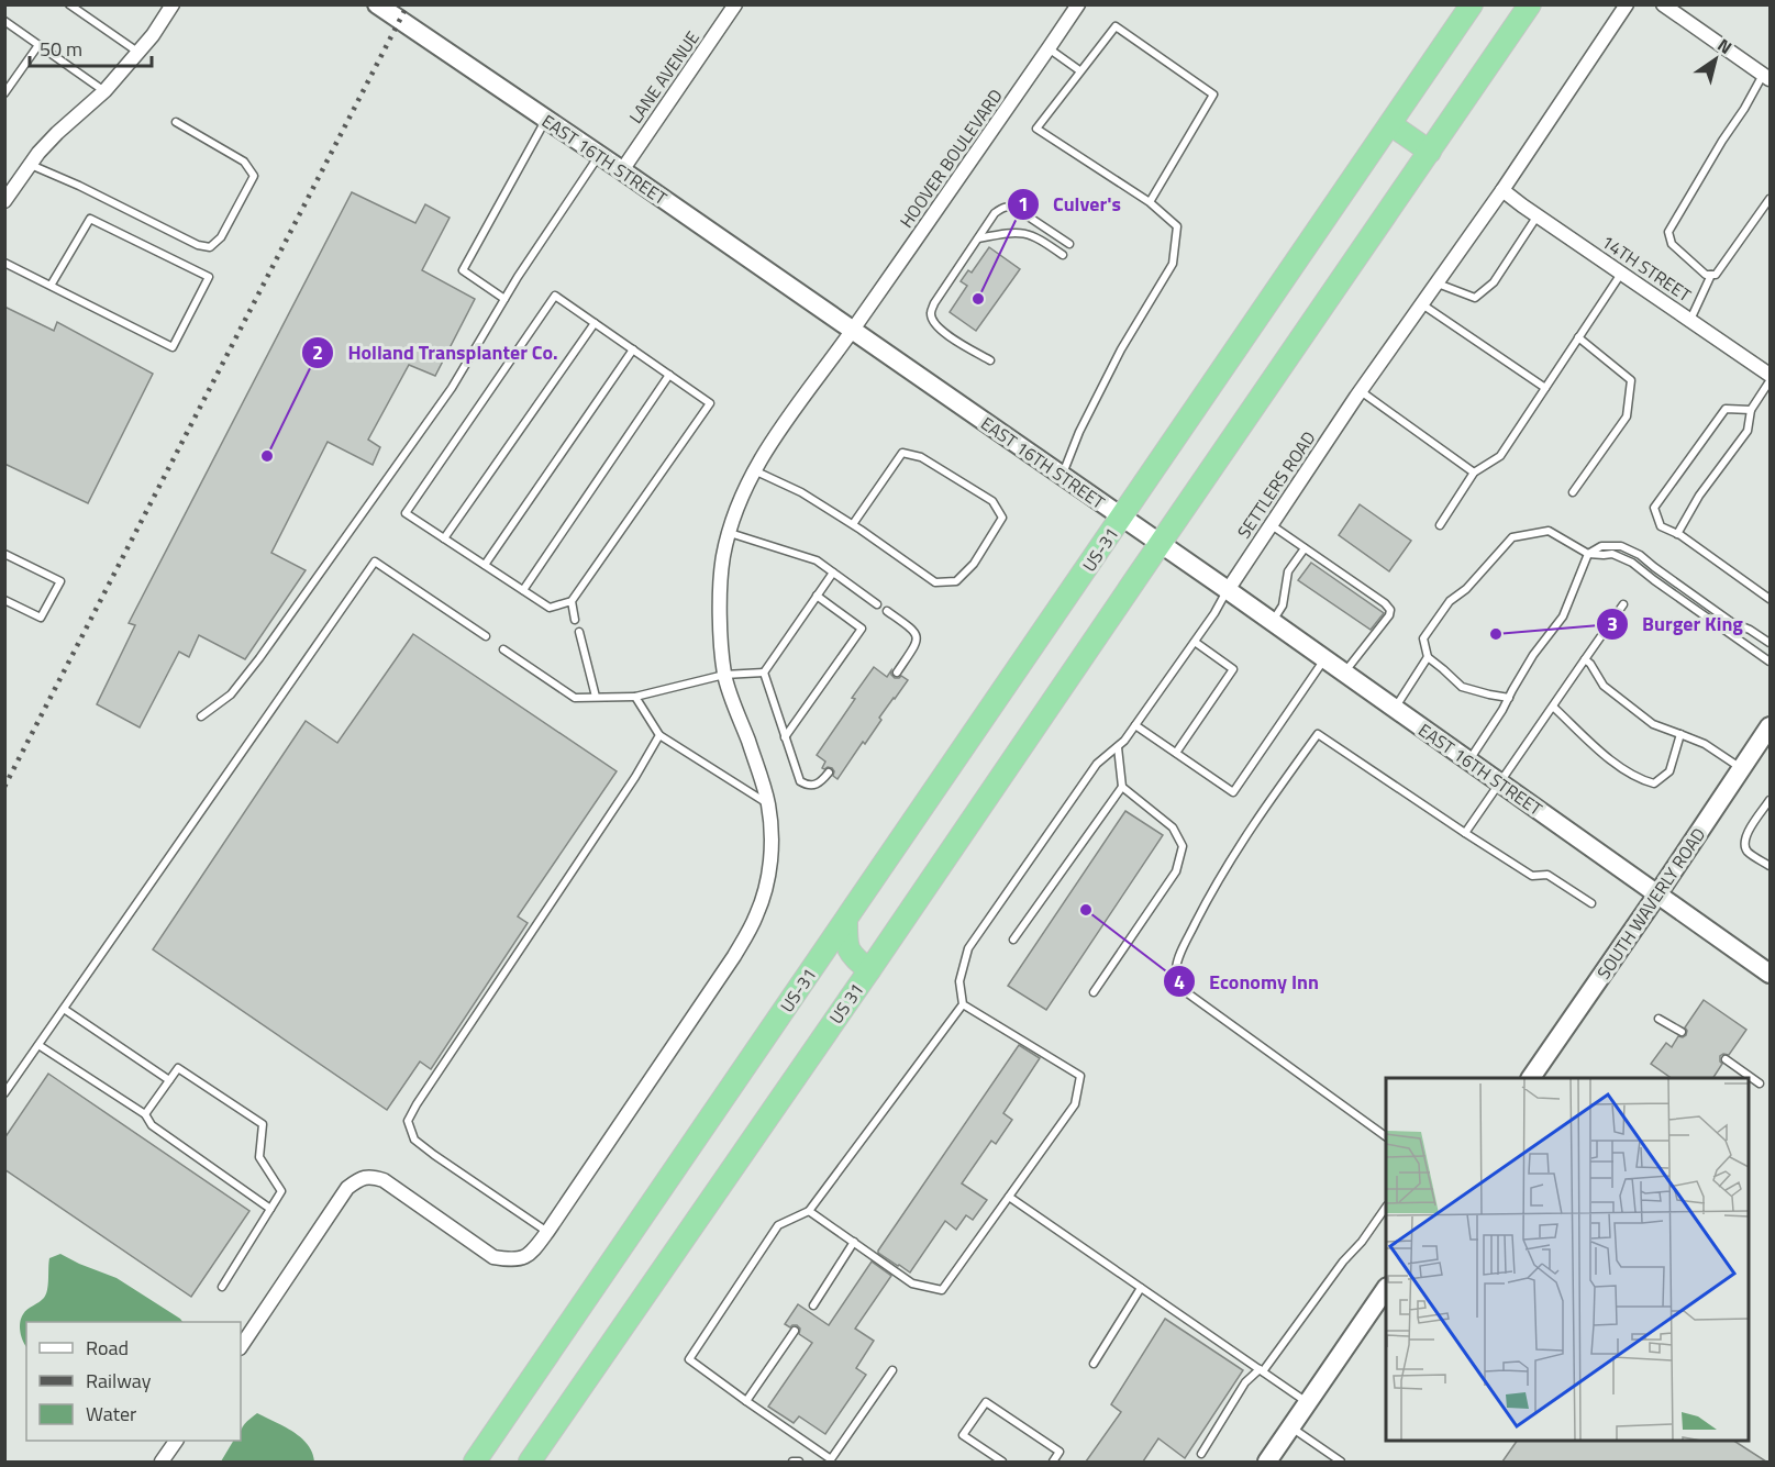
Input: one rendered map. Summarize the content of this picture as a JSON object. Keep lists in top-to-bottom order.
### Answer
{
  "streets": {
    "highway": ["US-31", "US 31"],
    "main road": ["EAST 16TH STREET", "SOUTH WAVERLY ROAD"],
    "street": [
      "LANE AVENUE",
      "HOOVER BOULEVARD",
      "14TH STREET",
      "SETTLERS ROAD"
    ]
  },
  "crossings": [
    ["LANE AVENUE", "EAST 16TH STREET"],
    ["HOOVER BOULEVARD", "EAST 16TH STREET"],
    ["EAST 16TH STREET", "SETTLERS ROAD"],
    ["EAST 16TH STREET", "US-31"],
    ["EAST 16TH STREET", "SOUTH WAVERLY ROAD"],
    ["EAST 16TH STREET", "US 31"],
    ["14TH STREET", "SETTLERS ROAD"]
  ],
  "places": [
    "Culver's",
    "Holland Transplanter Co.",
    "Burger King",
    "Economy Inn"
  ],
  "legend": ["Road", "Railway", "Water"],
  "scale_bar": "50 m",
  "north": "top right"
}
